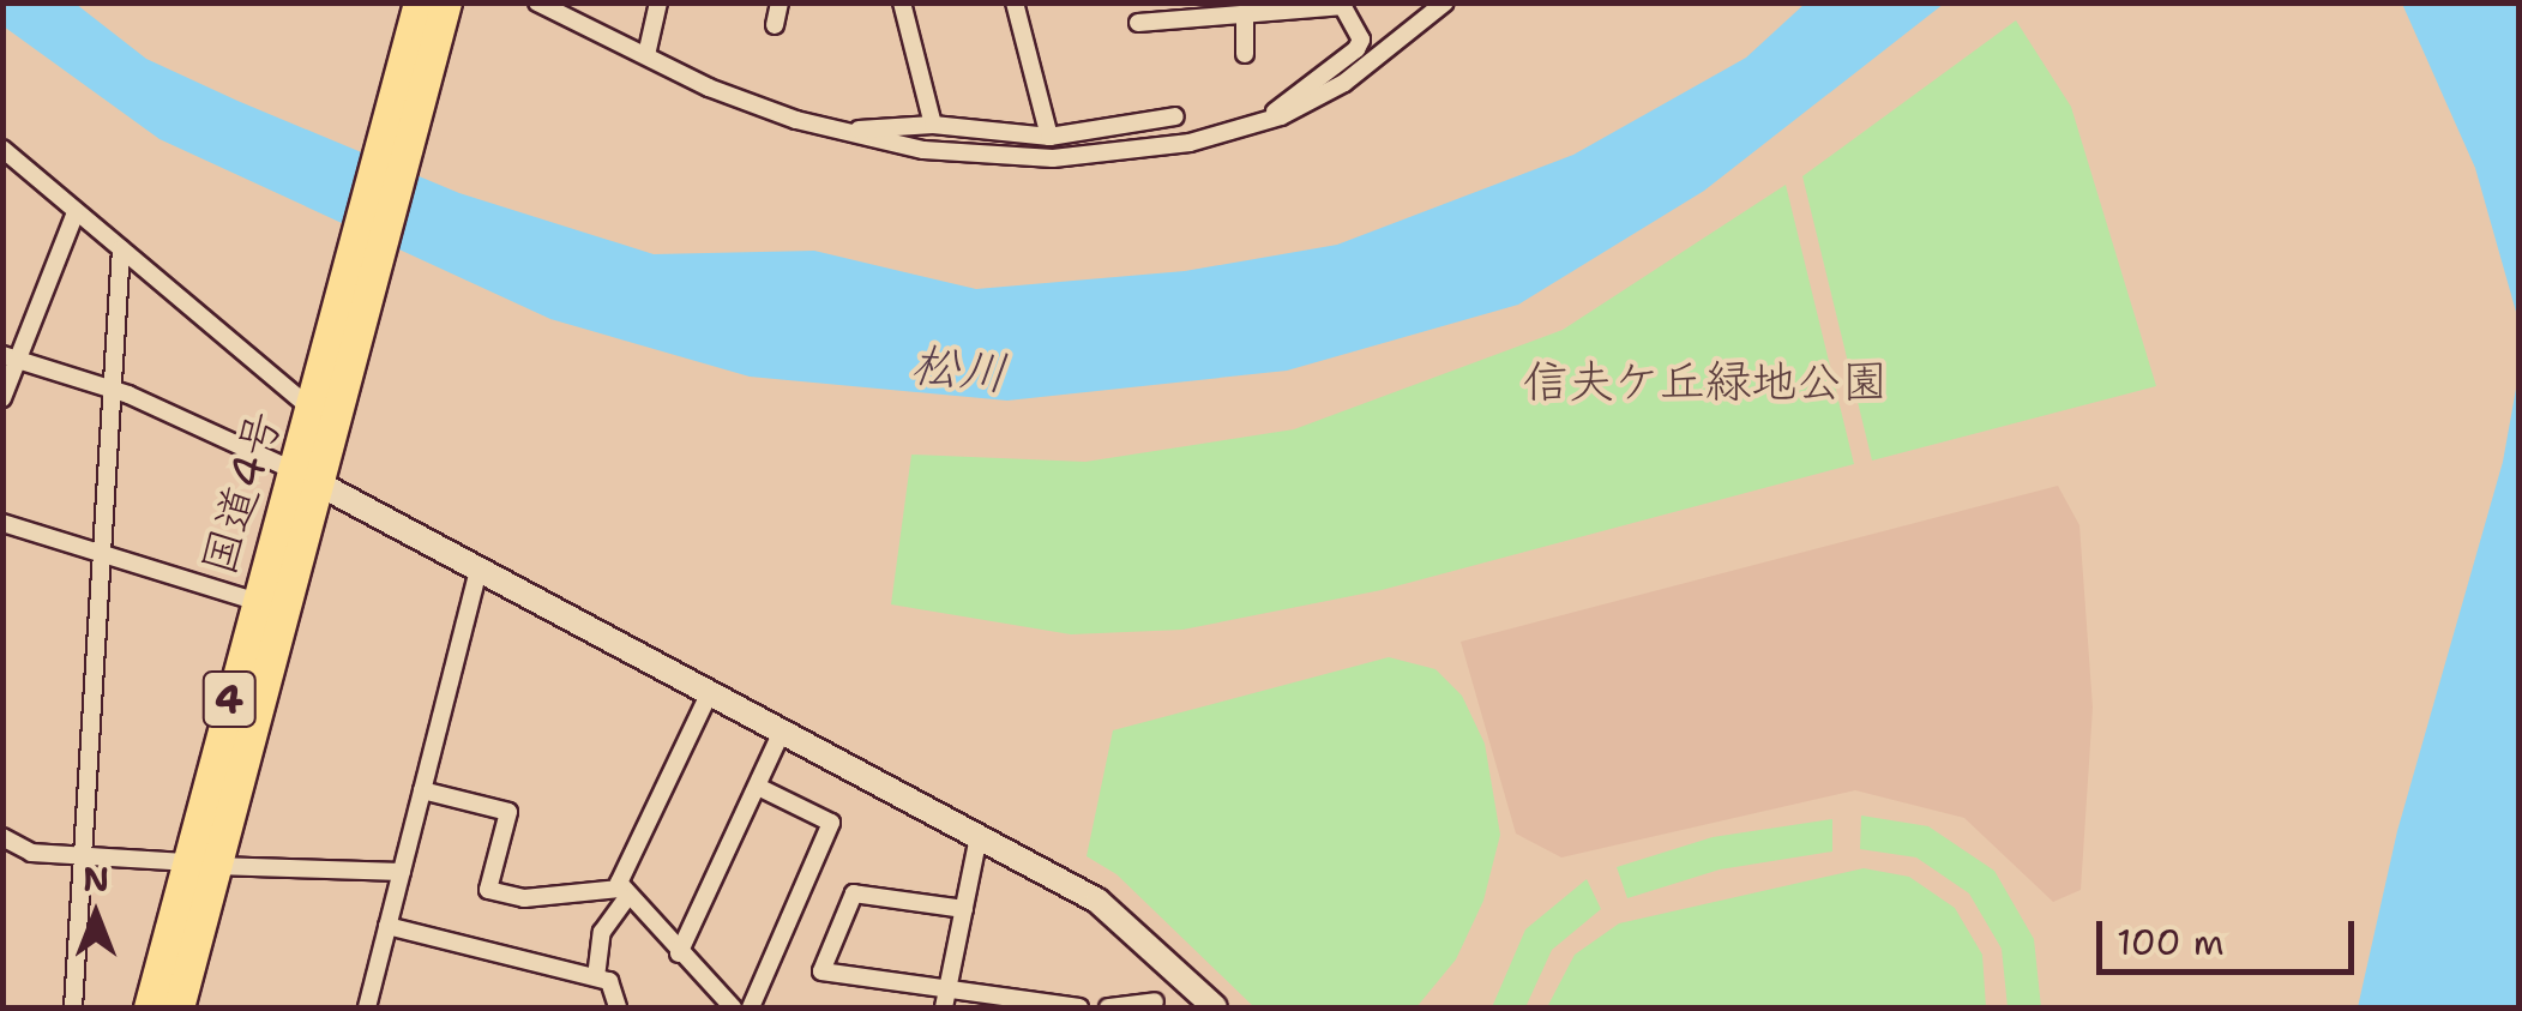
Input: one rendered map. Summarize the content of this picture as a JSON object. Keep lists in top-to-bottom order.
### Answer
{
  "streets": {
    "highway": ["国道4号", "4"]
  },
  "water": ["松川"],
  "parks": ["信夫ケ丘緑地公園"],
  "scale_bar": "100 m",
  "north": "top"
}
